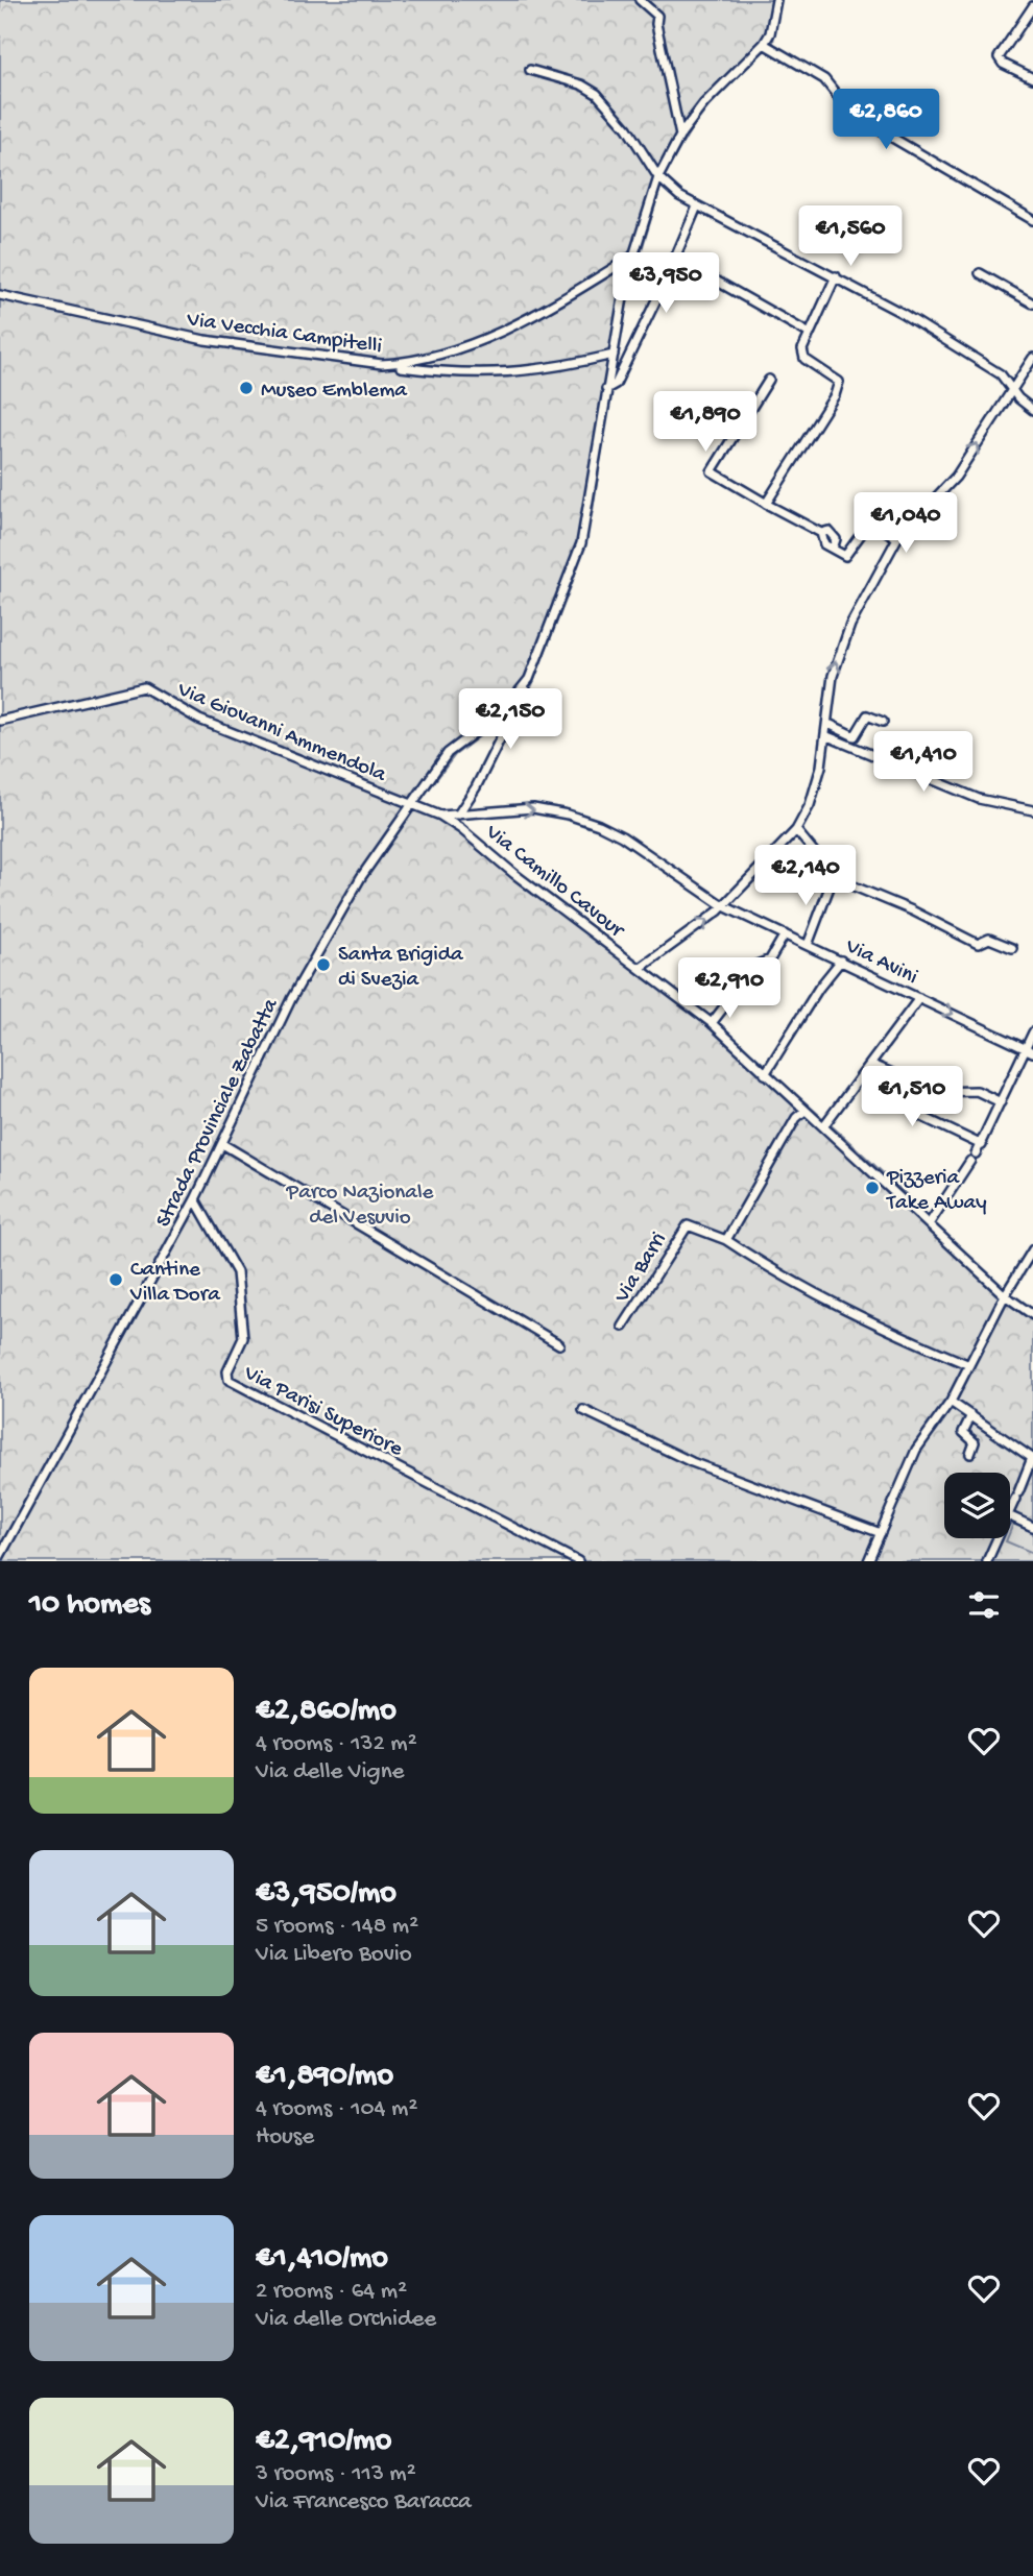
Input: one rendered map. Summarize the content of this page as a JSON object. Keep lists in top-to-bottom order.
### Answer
{
  "streets": {
    "street": [
      "Via Vecchia Campitelli",
      "Via Giovanni Ammendola",
      "Via Camillo Cavour",
      "Via Avini",
      "Strada Provinciale Zabatta",
      "Via Barri",
      "Via Parisi Superiore"
    ]
  },
  "crossings": [
    ["Via Giovanni Ammendola", "Via Camillo Cavour"],
    ["Via Giovanni Ammendola", "Strada Provinciale Zabatta"],
    ["Via Camillo Cavour", "Via Avini"],
    ["Via Camillo Cavour", "Strada Provinciale Zabatta"],
    ["Strada Provinciale Zabatta", "Via Parisi Superiore"]
  ],
  "one_way": ["Via Avini"],
  "parks": ["Parco Nazionale del Vesuvio"],
  "places": [
    "Museo Emblema",
    "Santa Brigida di Svezia",
    "Pizzeria Take Away",
    "Cantine Villa Dora"
  ],
  "page": {
    "price": [
      "€2,860",
      "€1,560",
      "€3,950",
      "€1,890",
      "€1,040",
      "€2,150",
      "€1,410",
      "€2,140",
      "€2,910",
      "€1,510"
    ],
    "heading": "10 homes",
    "list": [
      {
        "name": "€2,860/mo",
        "note": "4 rooms · 132 m² · Via delle Vigne"
      },
      {
        "name": "€3,950/mo",
        "note": "5 rooms · 148 m² · Via Libero Bovio"
      },
      {
        "name": "€1,890/mo",
        "note": "4 rooms · 104 m² · House"
      },
      {
        "name": "€1,410/mo",
        "note": "2 rooms · 64 m² · Via delle Orchidee"
      },
      {
        "name": "€2,910/mo",
        "note": "3 rooms · 113 m² · Via Francesco Baracca"
      }
    ]
  }
}
